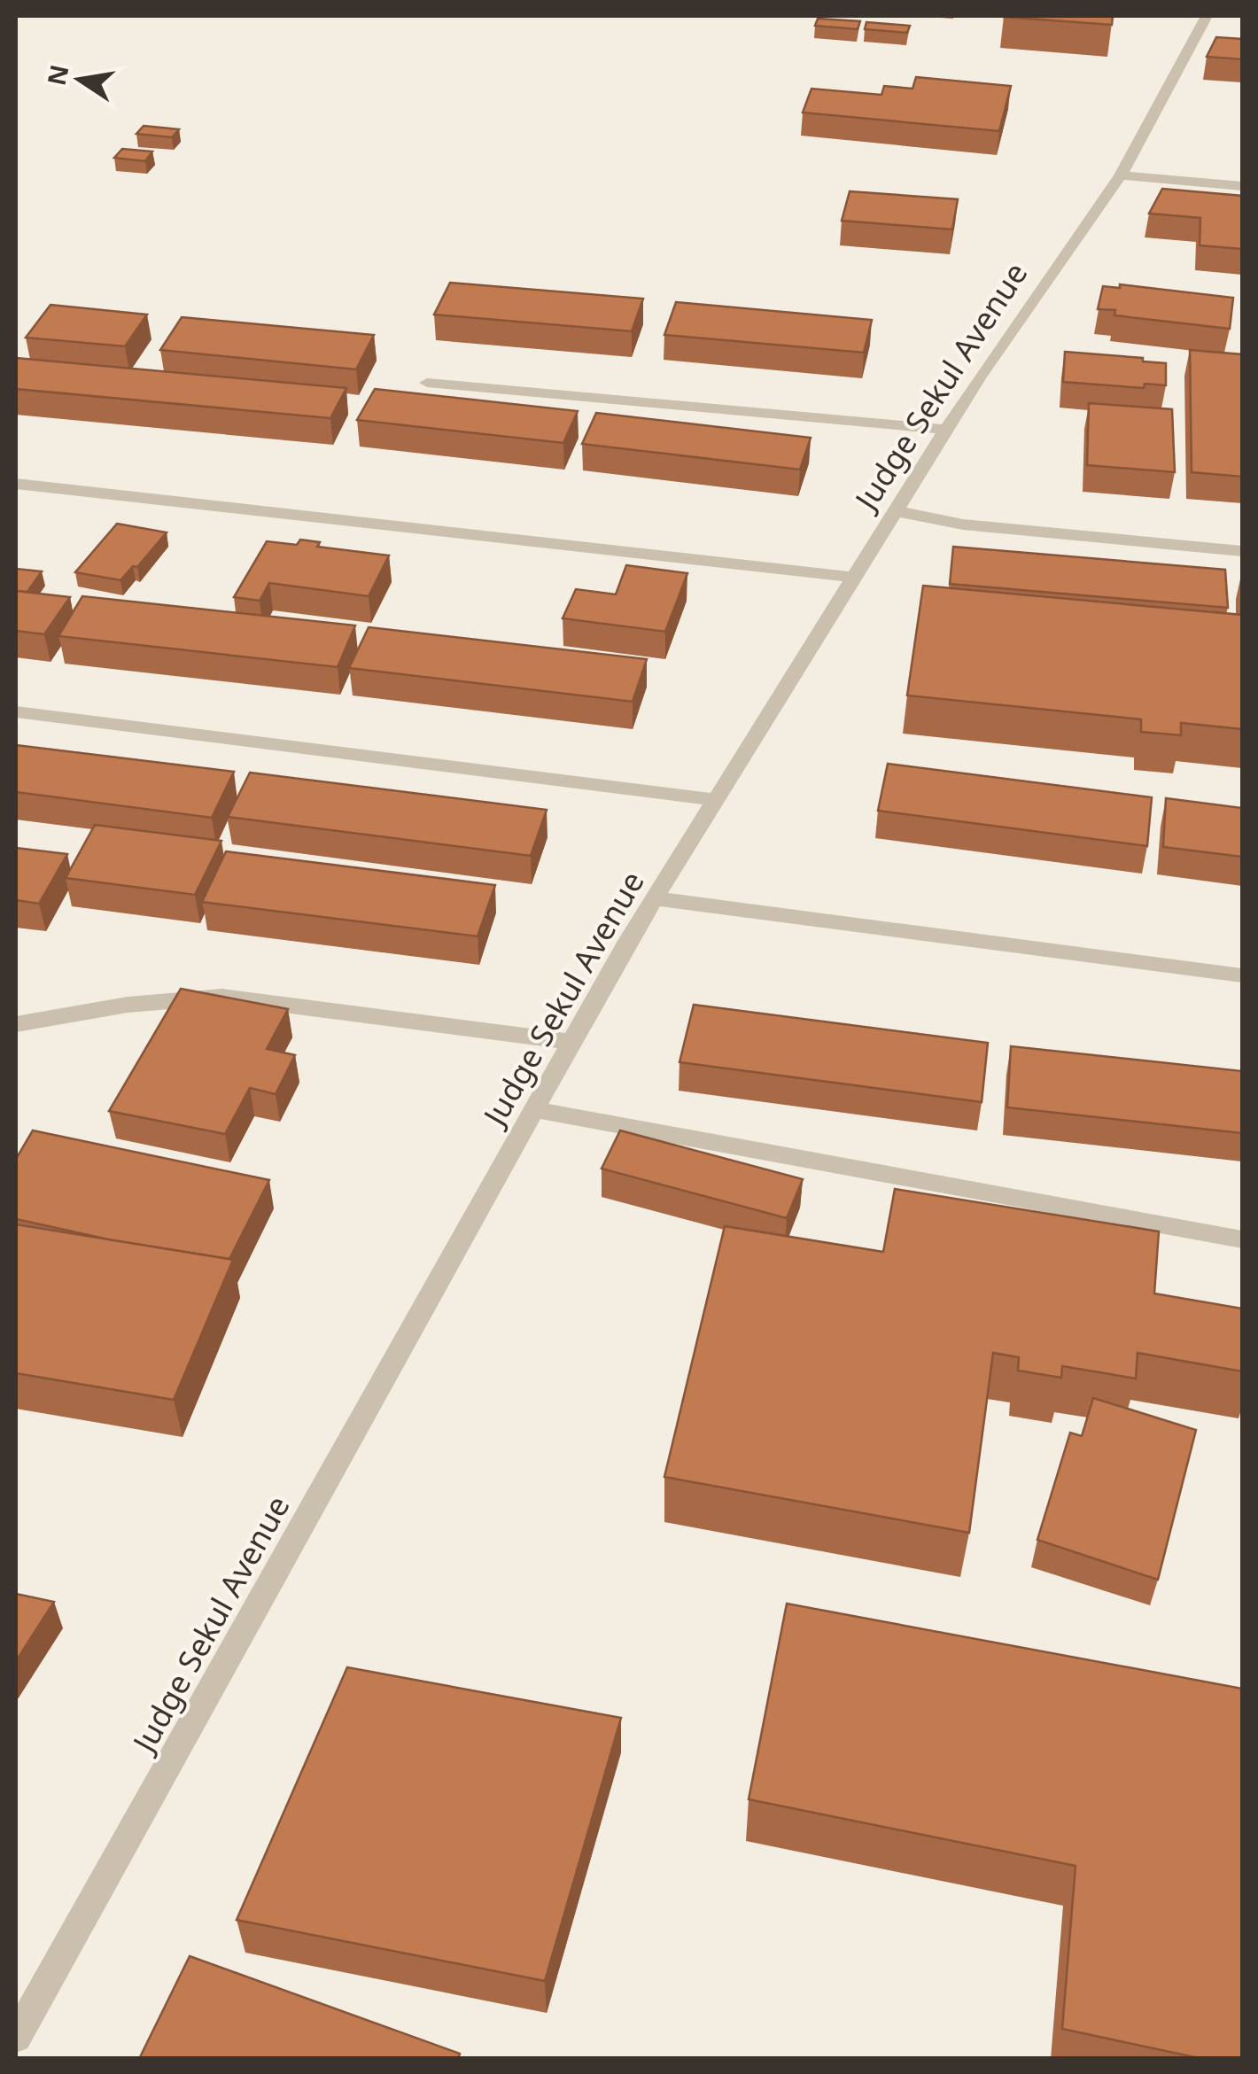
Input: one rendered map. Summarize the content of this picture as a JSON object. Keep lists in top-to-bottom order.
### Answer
{
  "streets": {
    "street": ["Judge Sekul Avenue"]
  },
  "north": "left"
}
